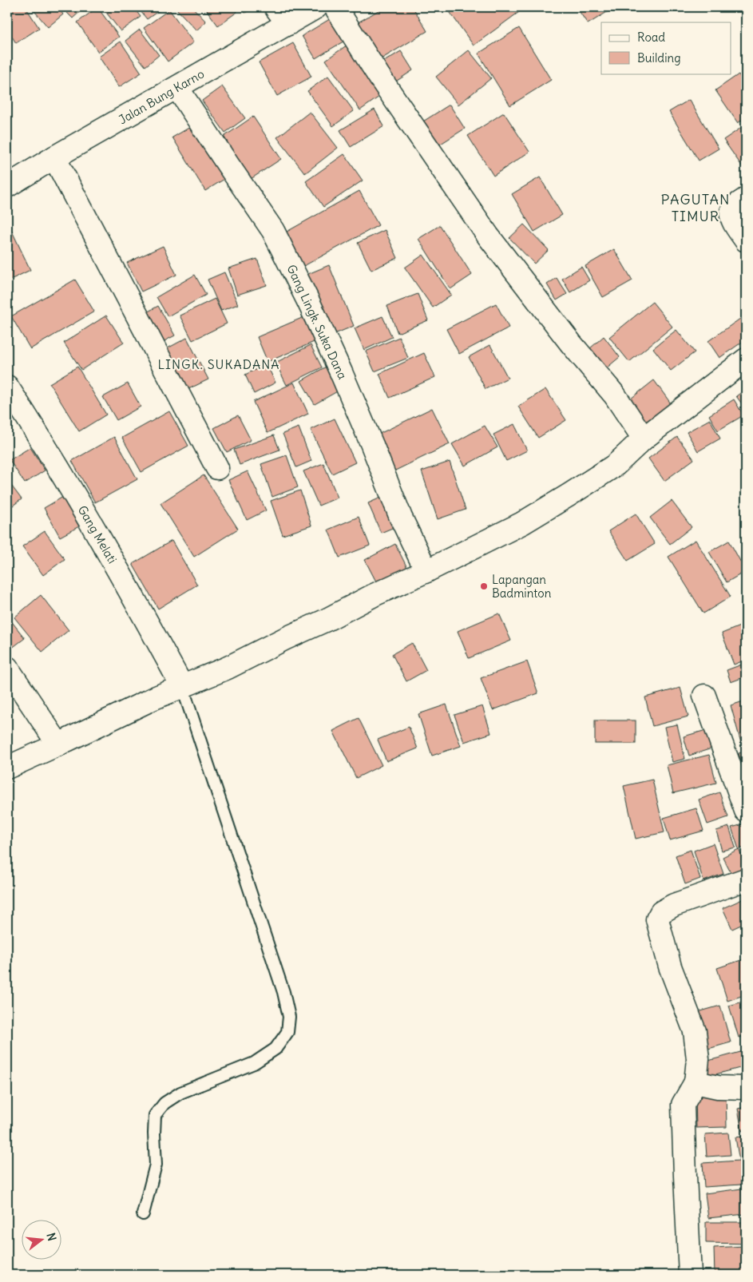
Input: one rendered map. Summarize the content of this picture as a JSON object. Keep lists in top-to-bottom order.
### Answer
{
  "streets": {
    "street": ["Jalan Bung Karno", "Gang Lingk. Suka Dana", "Gang Melati"]
  },
  "crossings": [
    ["Jalan Bung Karno", "Gang Lingk. Suka Dana"]
  ],
  "districts": ["PAGUTAN TIMUR", "LINGK. SUKADANA"],
  "places": ["Lapangan Badminton"],
  "legend": ["Road", "Building"],
  "north": "right"
}
